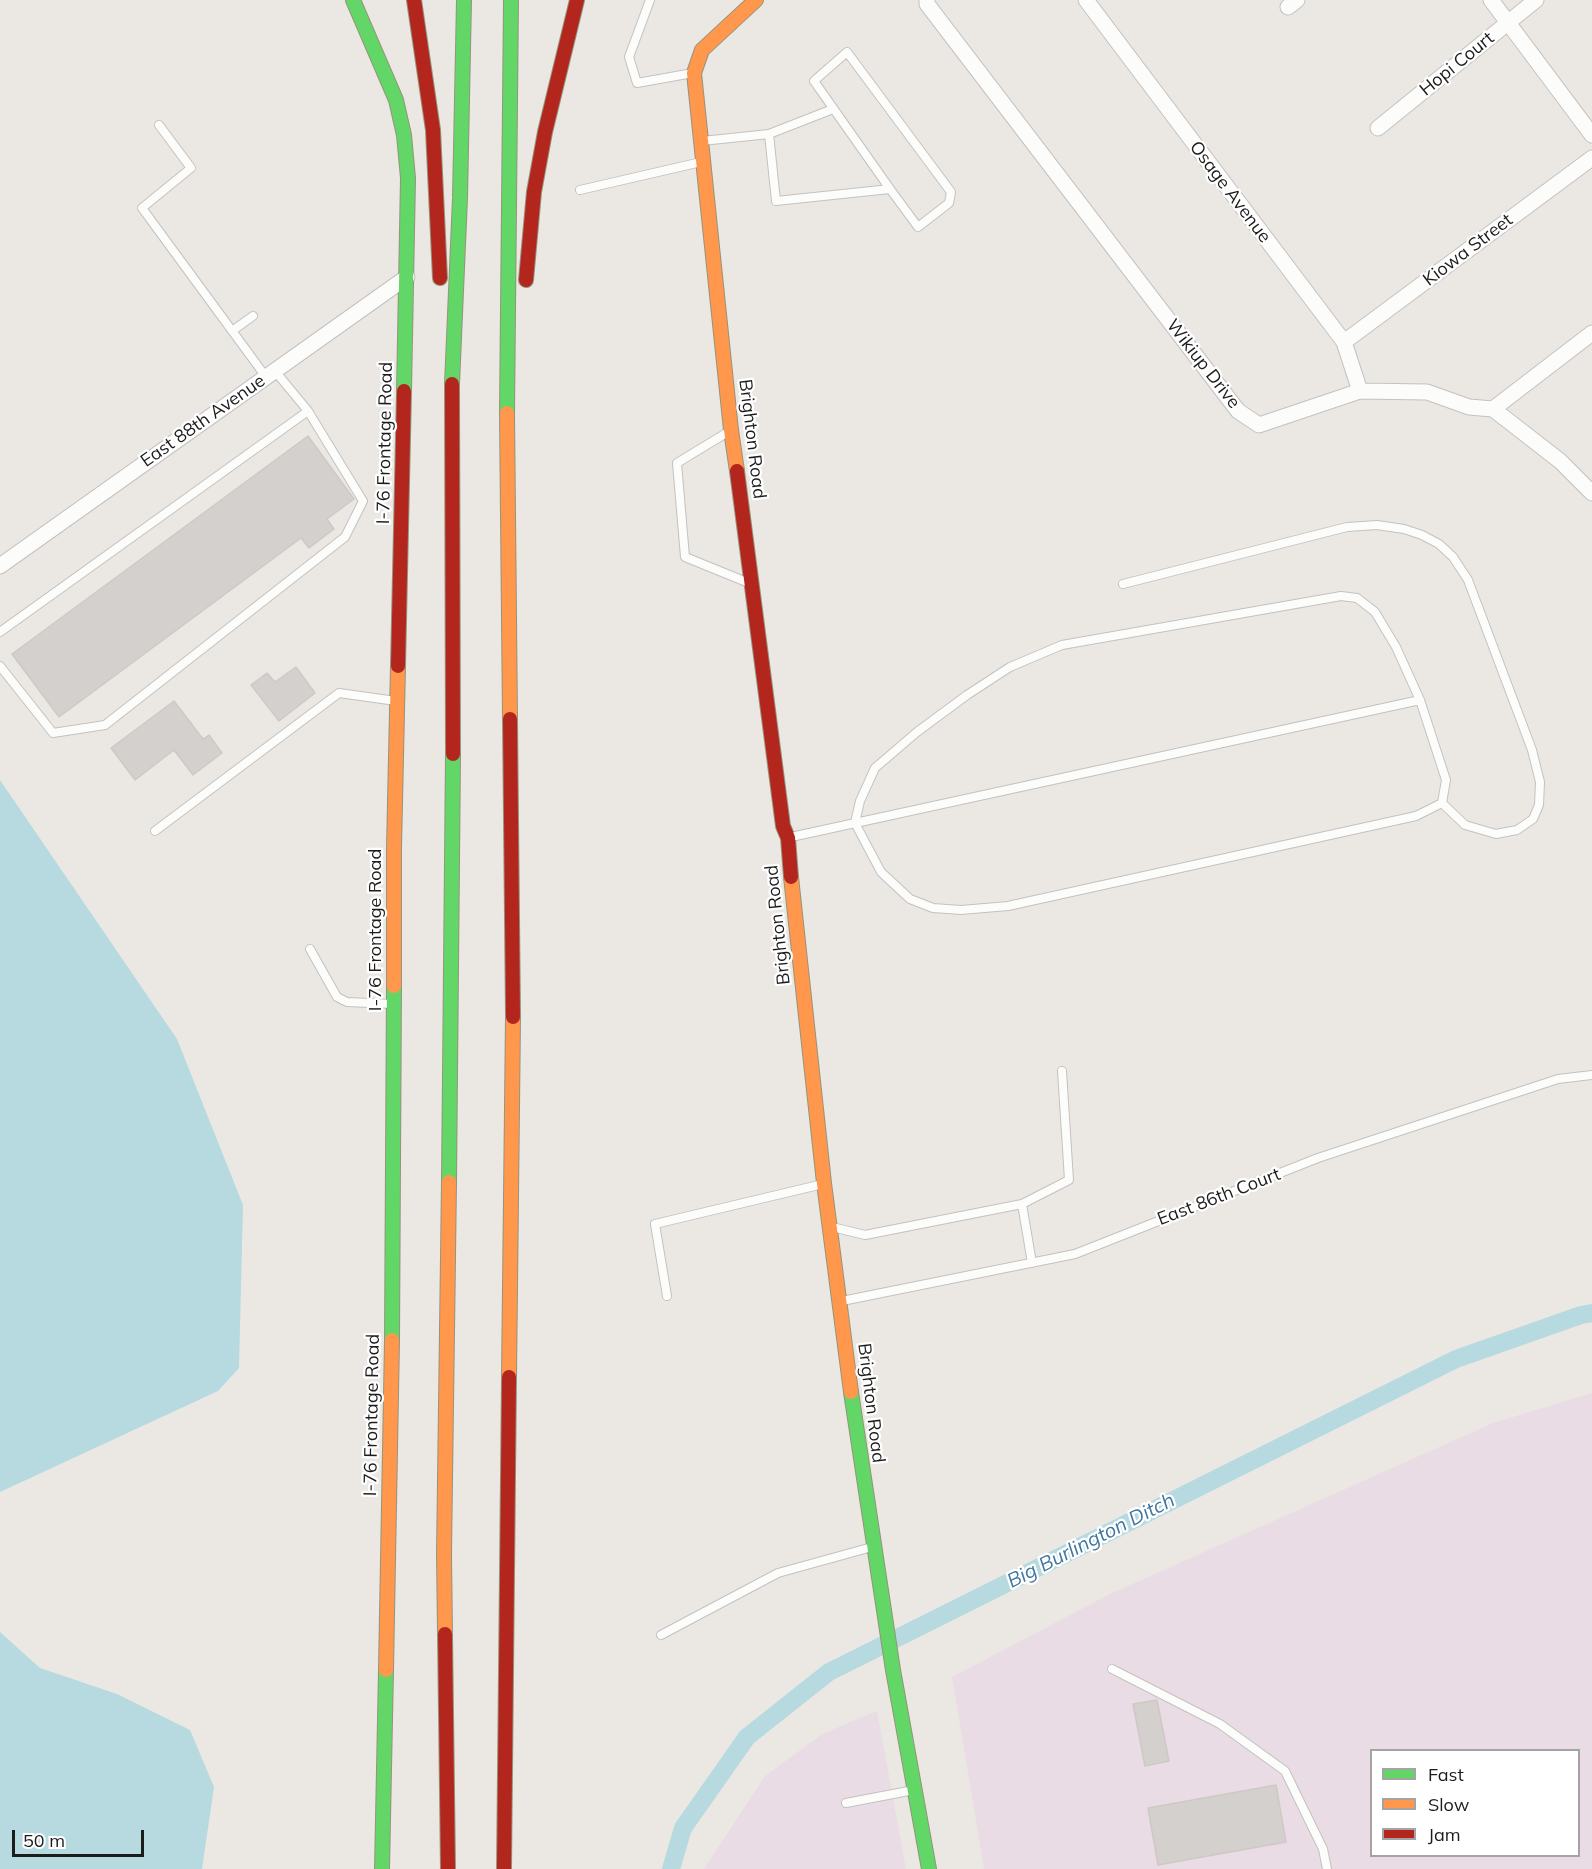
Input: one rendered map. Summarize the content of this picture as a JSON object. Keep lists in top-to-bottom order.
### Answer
{
  "streets": {
    "main road": ["Brighton Road", "I-76 Frontage Road"],
    "street": [
      "Hopi Court",
      "Osage Avenue",
      "Kiowa Street",
      "Wikiup Drive",
      "East 88th Avenue"
    ],
    "lane": ["East 86th Court"]
  },
  "crossings": [
    ["Osage Avenue", "Kiowa Street"],
    ["Osage Avenue", "Wikiup Drive"],
    ["East 88th Avenue", "I-76 Frontage Road"],
    ["Brighton Road", "East 86th Court"]
  ],
  "water": ["Big Burlington Ditch"],
  "legend": ["Fast", "Slow", "Jam"],
  "scale_bar": "50 m"
}
